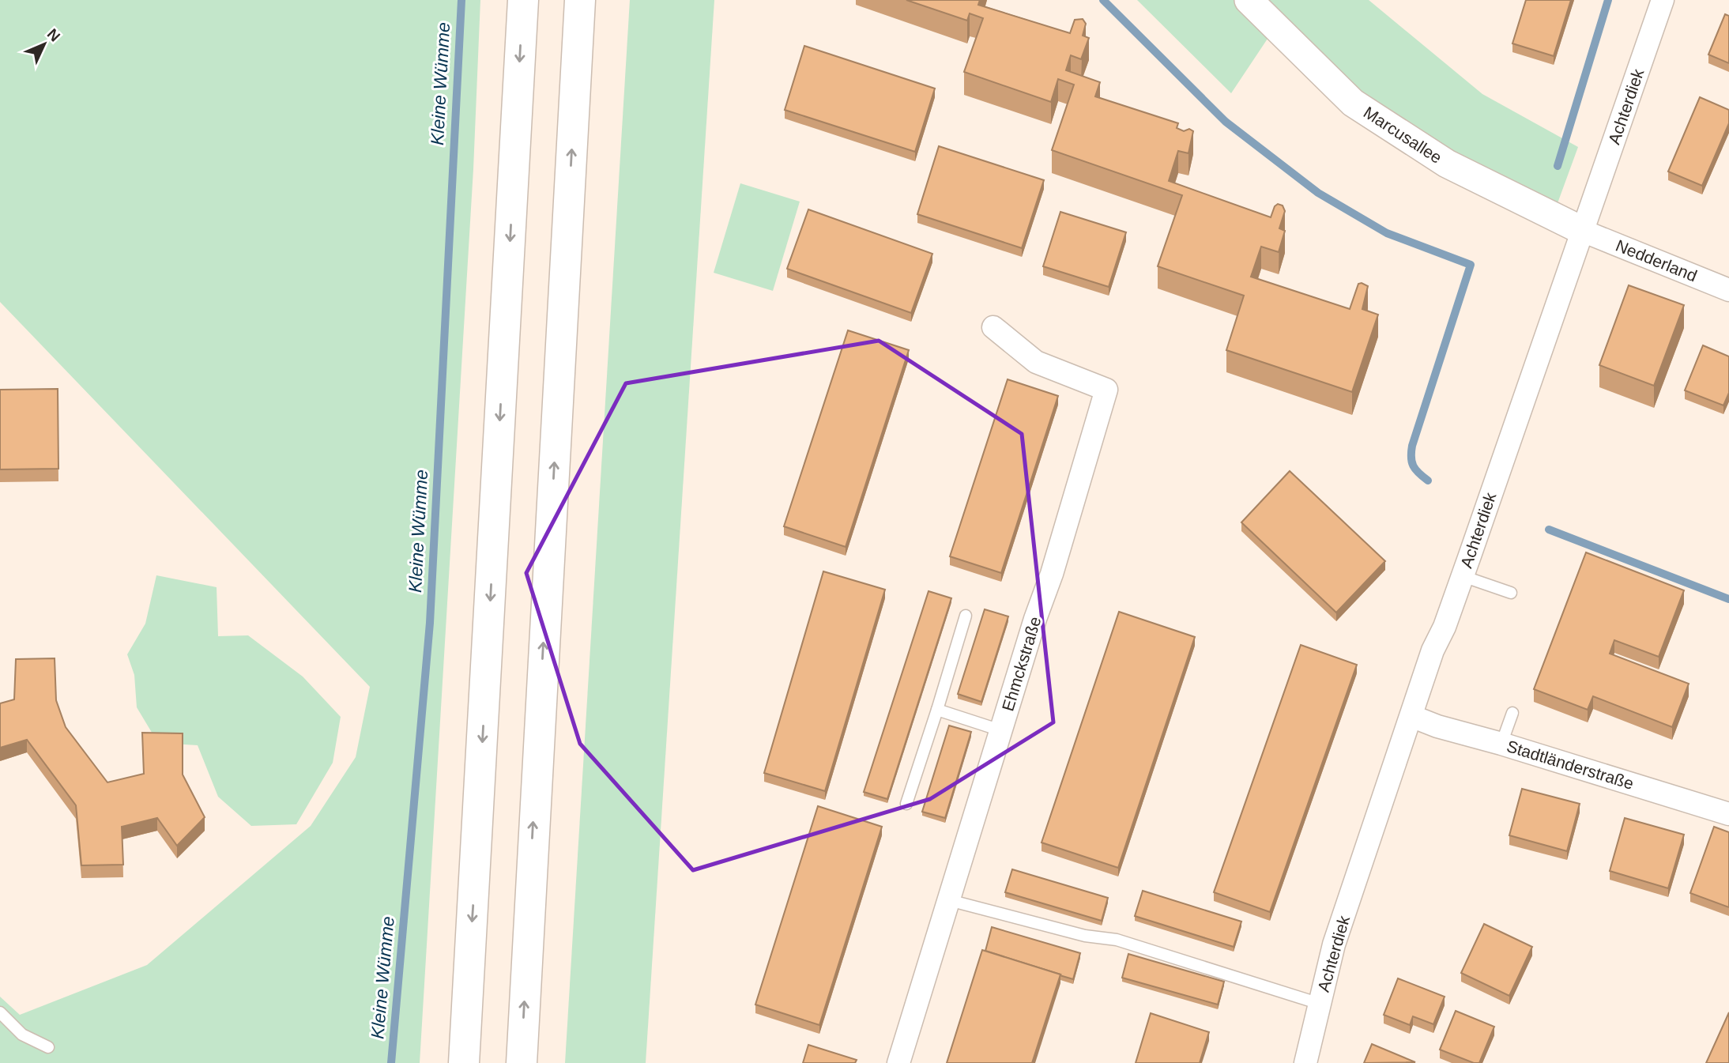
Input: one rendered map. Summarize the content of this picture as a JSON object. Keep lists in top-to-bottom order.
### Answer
{
  "streets": {
    "street": [
      "Achterdiek",
      "Marcusallee",
      "Nedderland",
      "Ehmckstraße",
      "Stadtländerstraße"
    ]
  },
  "crossings": [
    ["Achterdiek", "Marcusallee"],
    ["Achterdiek", "Nedderland"],
    ["Achterdiek", "Stadtländerstraße"],
    ["Marcusallee", "Nedderland"]
  ],
  "water": ["Kleine Wümme"],
  "north": "top right"
}
